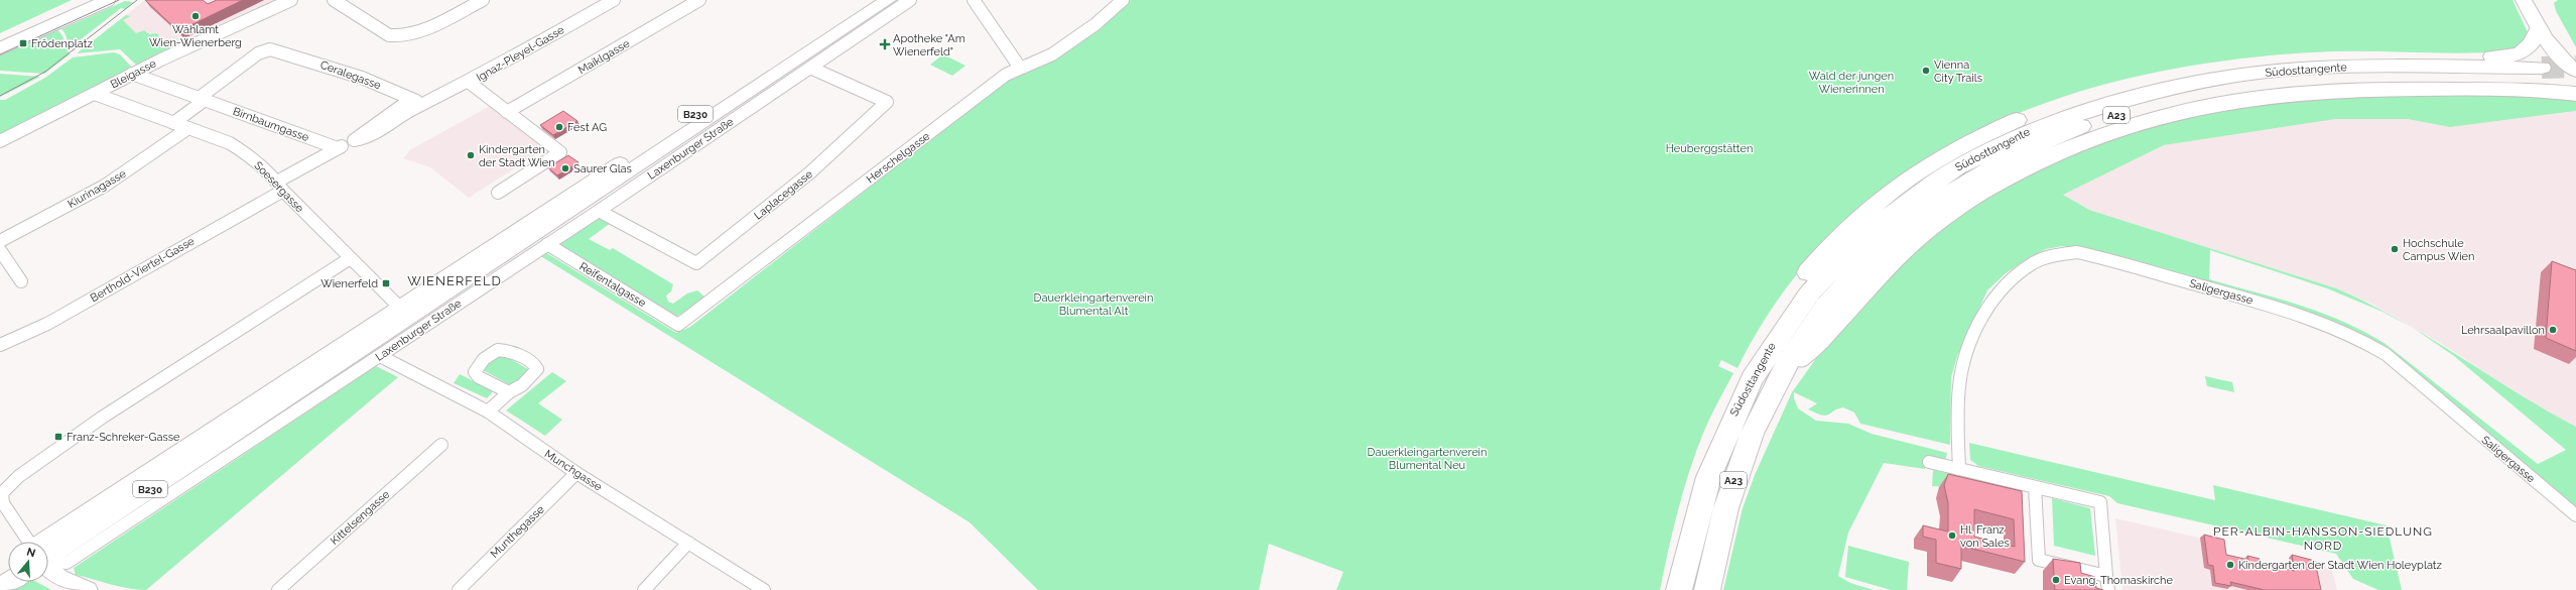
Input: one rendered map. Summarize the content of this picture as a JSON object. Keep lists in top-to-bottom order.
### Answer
{
  "streets": {
    "highway": ["Südosttangente", "A23"],
    "main road": ["B230", "Laxenburger Straße"],
    "street": [
      "Ignaz-Pleyel-Gasse",
      "Maiklgasse",
      "Bleigasse",
      "Ceralegasse",
      "Birnbaumgasse",
      "Herschelgasse",
      "Soesergasse",
      "Kiurinagasse",
      "Laplacegasse",
      "Berthold-Viertel-Gasse",
      "Reifentalgasse",
      "Saligergasse",
      "Munchgasse",
      "Kittelsengasse",
      "Munthegasse"
    ]
  },
  "crossings": [
    ["Ignaz-Pleyel-Gasse", "Ceralegasse"],
    ["Bleigasse", "Birnbaumgasse"],
    ["Bleigasse", "Soesergasse"],
    ["Ceralegasse", "Birnbaumgasse"],
    ["Laxenburger Straße", "Soesergasse"],
    ["Laxenburger Straße", "Laplacegasse"],
    ["Laxenburger Straße", "Reifentalgasse"],
    ["Laxenburger Straße", "Munchgasse"],
    ["Herschelgasse", "Reifentalgasse"],
    ["Soesergasse", "Kiurinagasse"],
    ["Soesergasse", "Berthold-Viertel-Gasse"],
    ["Munchgasse", "Munthegasse"]
  ],
  "districts": ["WIENERFELD", "PER-ALBIN-HANSSON-SIEDLUNG NORD"],
  "parks": [
    "Wald der jungen Wienerinnen",
    "Heuberggstätten",
    "Dauerkleingartenverein Blumental Alt",
    "Dauerkleingartenverein Blumental Neu"
  ],
  "places": {
    "other": [
      "Wählamt Wien-Wienerberg",
      "Vienna City Trails",
      "Fest AG",
      "Kindergarten der Stadt Wien",
      "Saurer Glas",
      "Hochschule Campus Wien",
      "Lehrsaalpavillon",
      "Hl. Franz von Sales",
      "Kindergarten der Stadt Wien Holeyplatz",
      "Evang. Thomaskirche"
    ],
    "transit": ["Frödenplatz", "Wienerfeld", "Franz-Schreker-Gasse"],
    "health": ["Apotheke \"Am Wienerfeld\""]
  },
  "north": "top"
}
